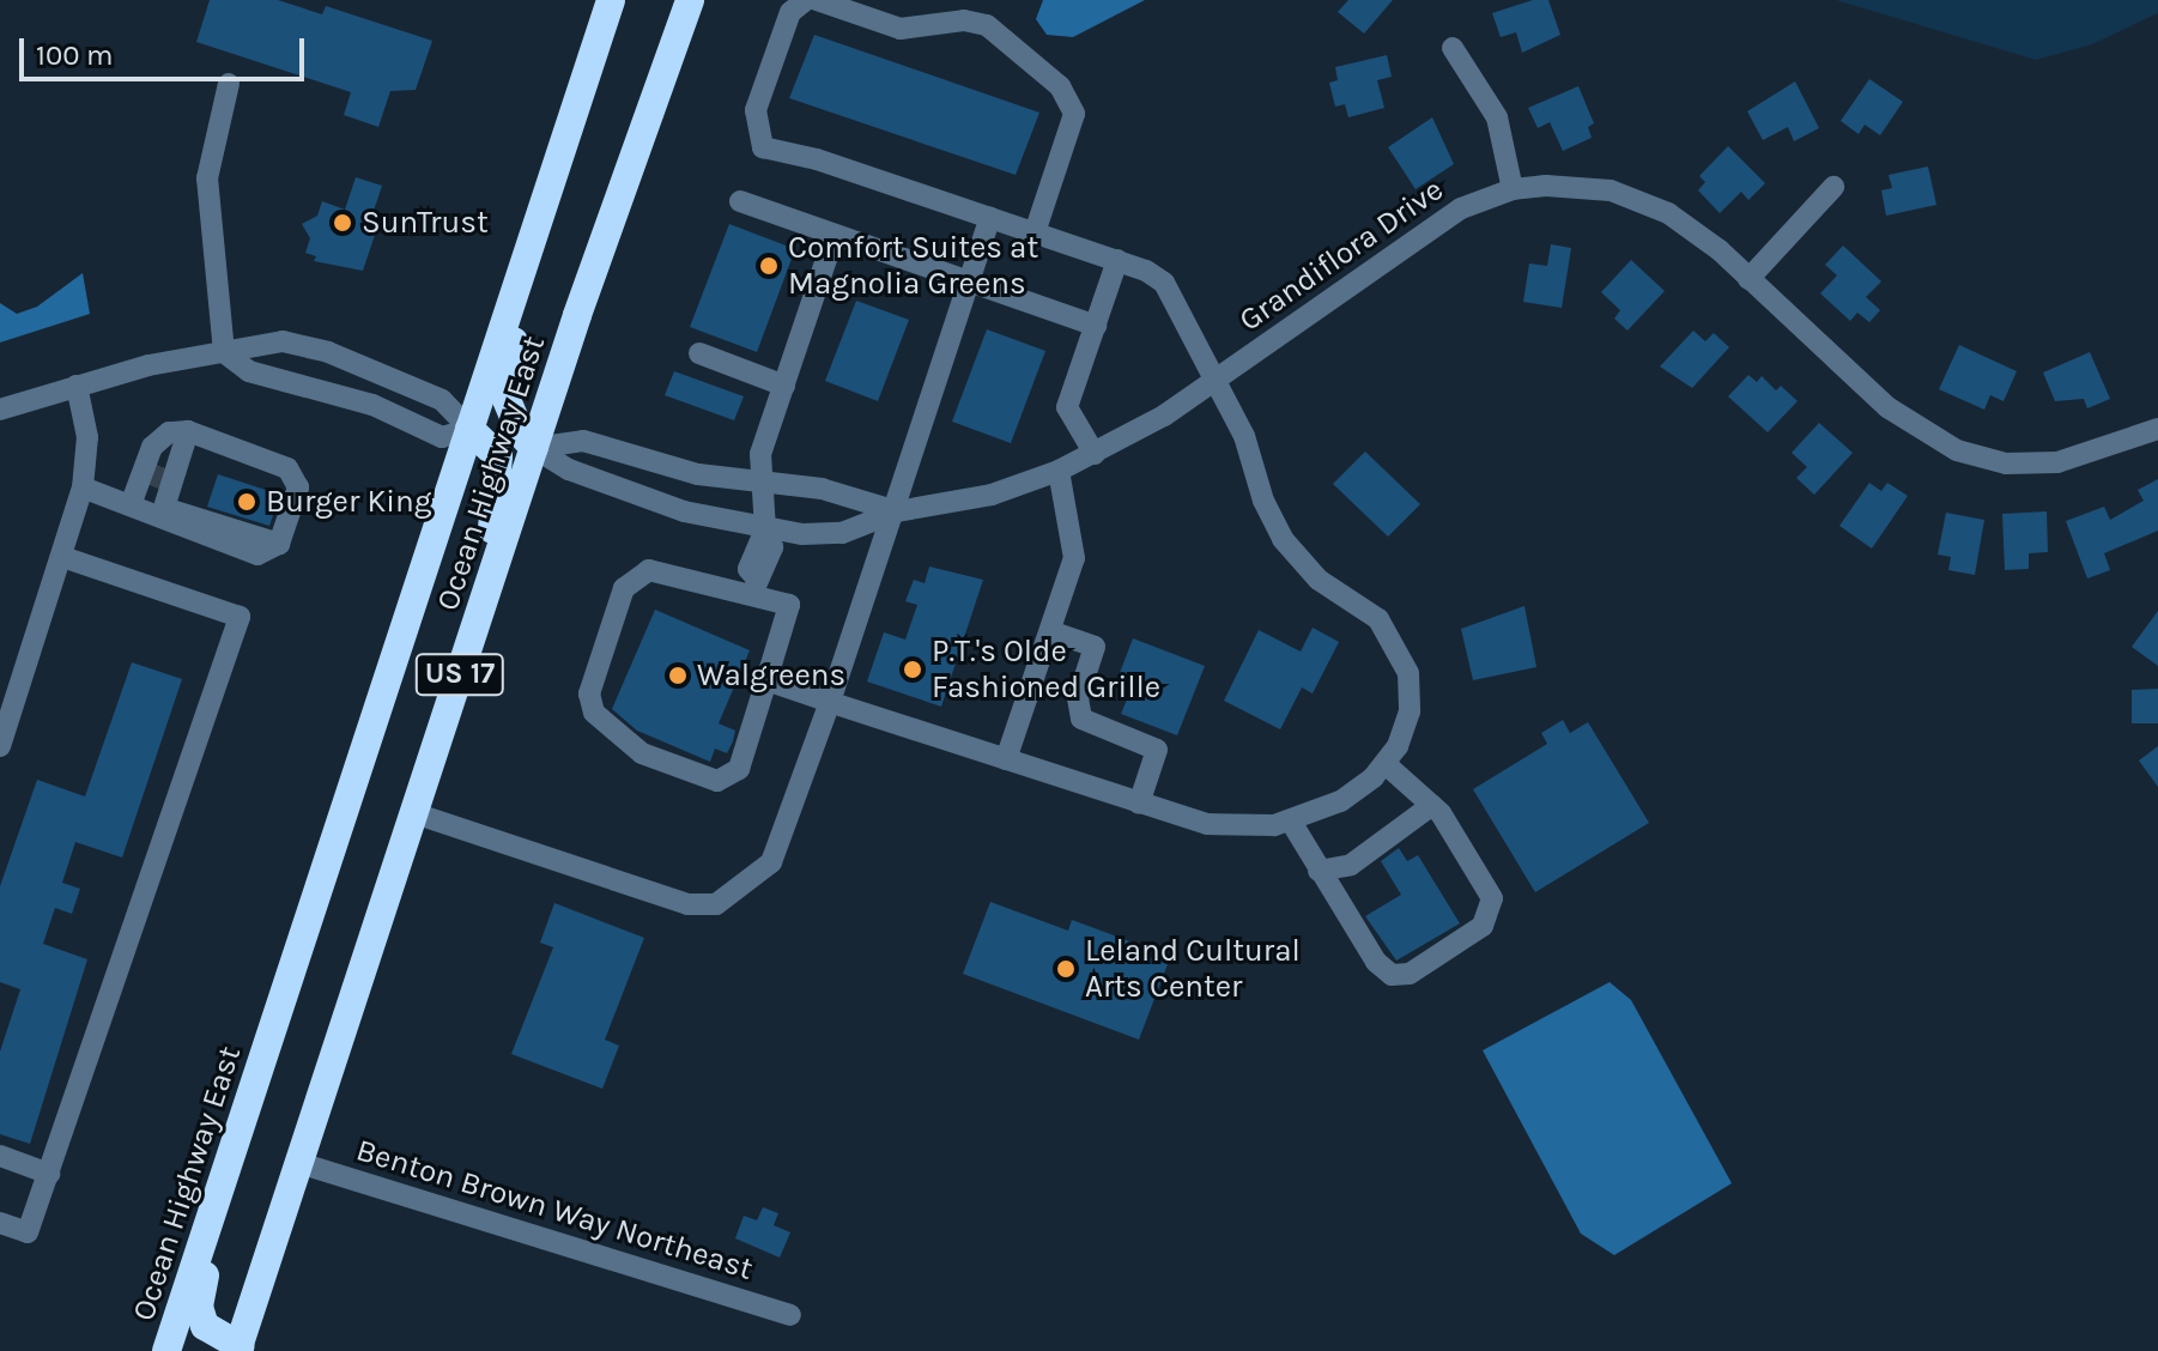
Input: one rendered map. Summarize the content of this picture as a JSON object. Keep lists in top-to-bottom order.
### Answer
{
  "streets": {
    "highway": ["Ocean Highway East", "US 17"],
    "street": ["Grandiflora Drive", "Benton Brown Way Northeast"]
  },
  "crossings": [
    ["Grandiflora Drive", "Ocean Highway East"],
    ["Ocean Highway East", "Benton Brown Way Northeast"]
  ],
  "places": [
    "SunTrust",
    "Comfort Suites at Magnolia Greens",
    "Burger King",
    "P.T.'s Olde Fashioned Grille",
    "Walgreens",
    "Leland Cultural Arts Center"
  ],
  "scale_bar": "100 m"
}
